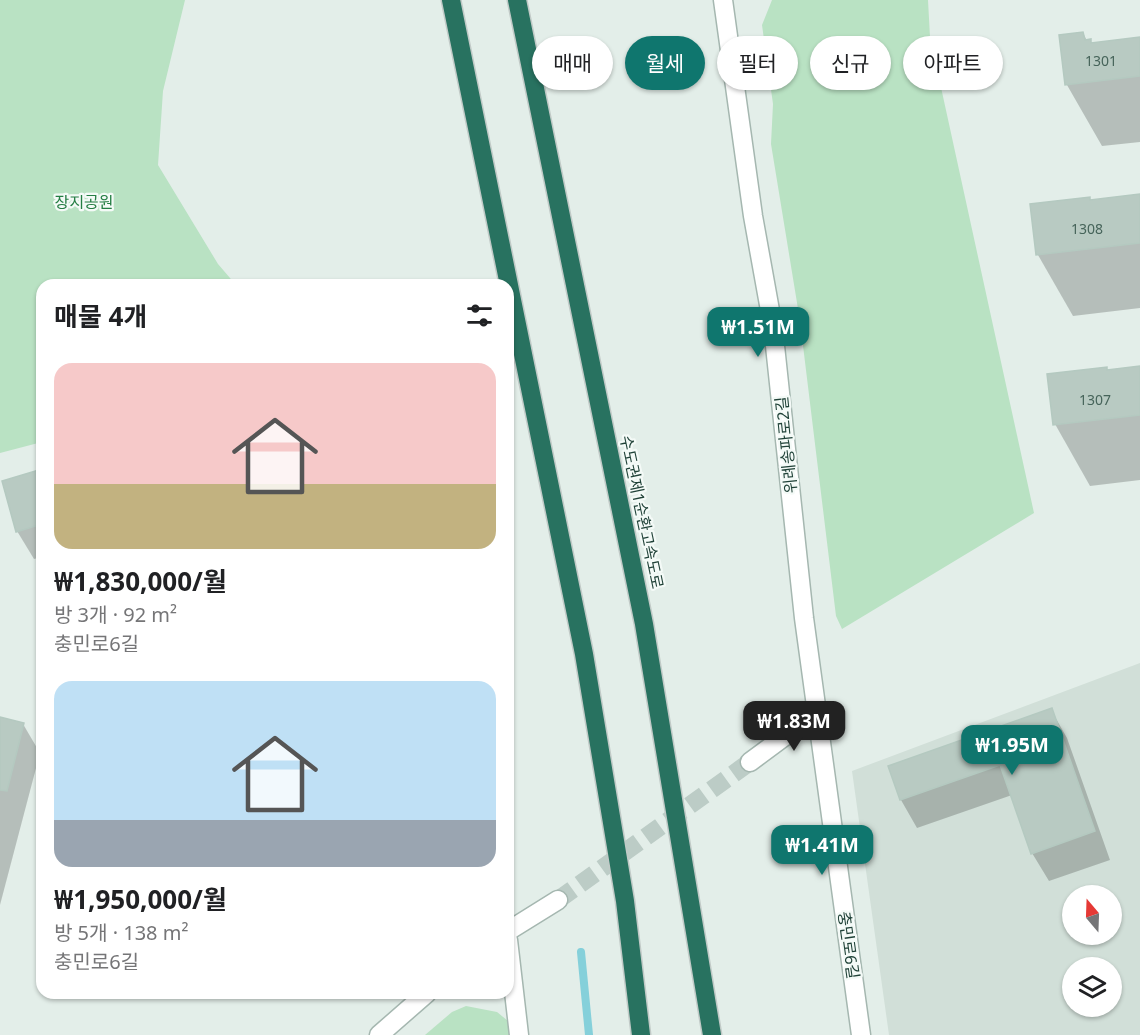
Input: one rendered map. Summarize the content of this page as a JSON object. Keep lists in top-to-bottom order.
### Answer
{
  "streets": {
    "highway": ["수도권제1순환고속도로"],
    "street": ["위례송파로2길", "충민로6길"]
  },
  "crossings": [
    ["위례송파로2길", "충민로6길"]
  ],
  "parks": ["장지공원"],
  "house_numbers": ["1301", "1308", "1307"],
  "north": "top",
  "page": {
    "chip": [
      "매매",
      "월세",
      "필터",
      "신규",
      "아파트"
    ],
    "heading": "매물 4개",
    "price": [
      "₩1.51M",
      "₩1.83M",
      "₩1.95M",
      "₩1.41M"
    ],
    "list": [
      {
        "name": "₩1,830,000/월",
        "note": "방 3개 · 92 m² · 충민로6길"
      },
      {
        "name": "₩1,950,000/월",
        "note": "방 5개 · 138 m² · 충민로6길"
      }
    ]
  }
}
